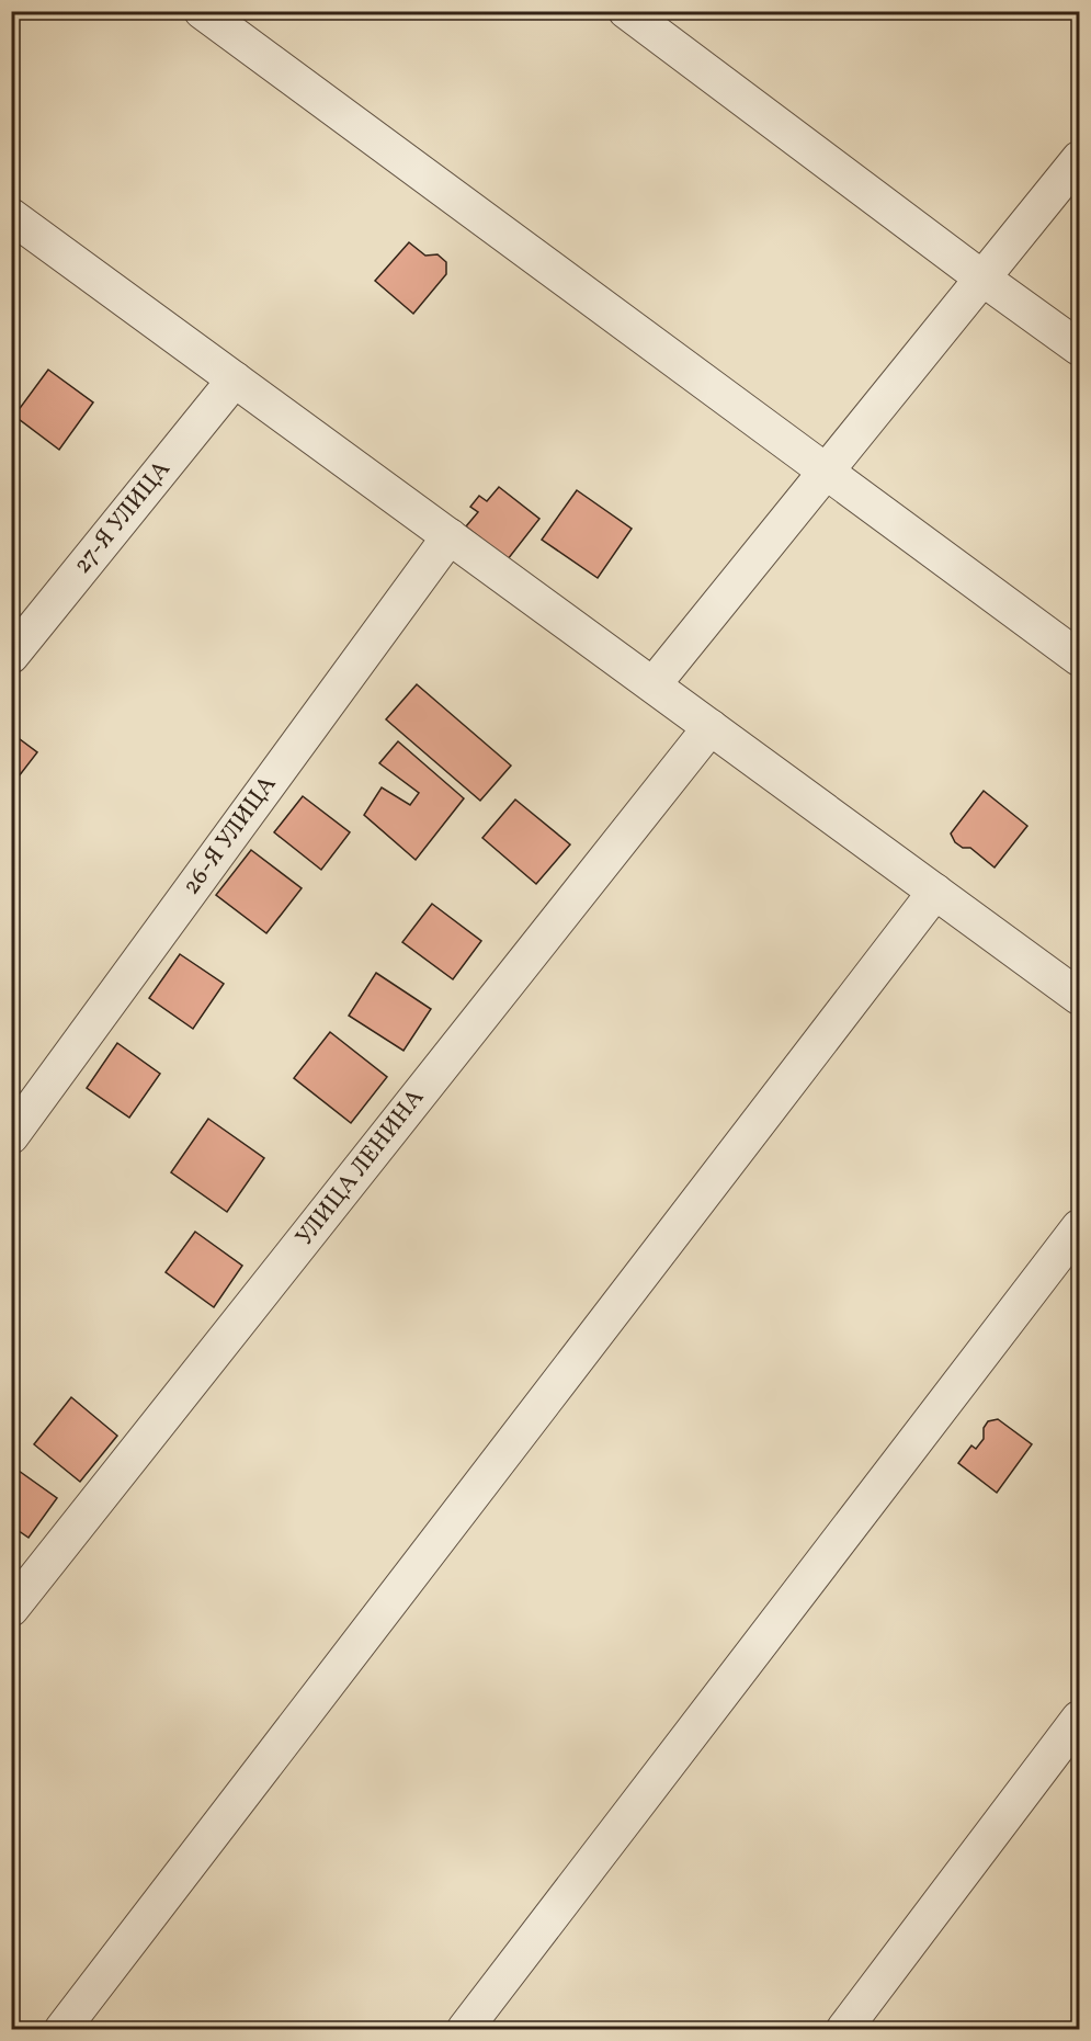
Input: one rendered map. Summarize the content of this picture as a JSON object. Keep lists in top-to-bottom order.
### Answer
{
  "streets": {
    "street": ["27-Я УЛИЦА", "26-Я УЛИЦА", "УЛИЦА ЛЕНИНА"]
  }
}
